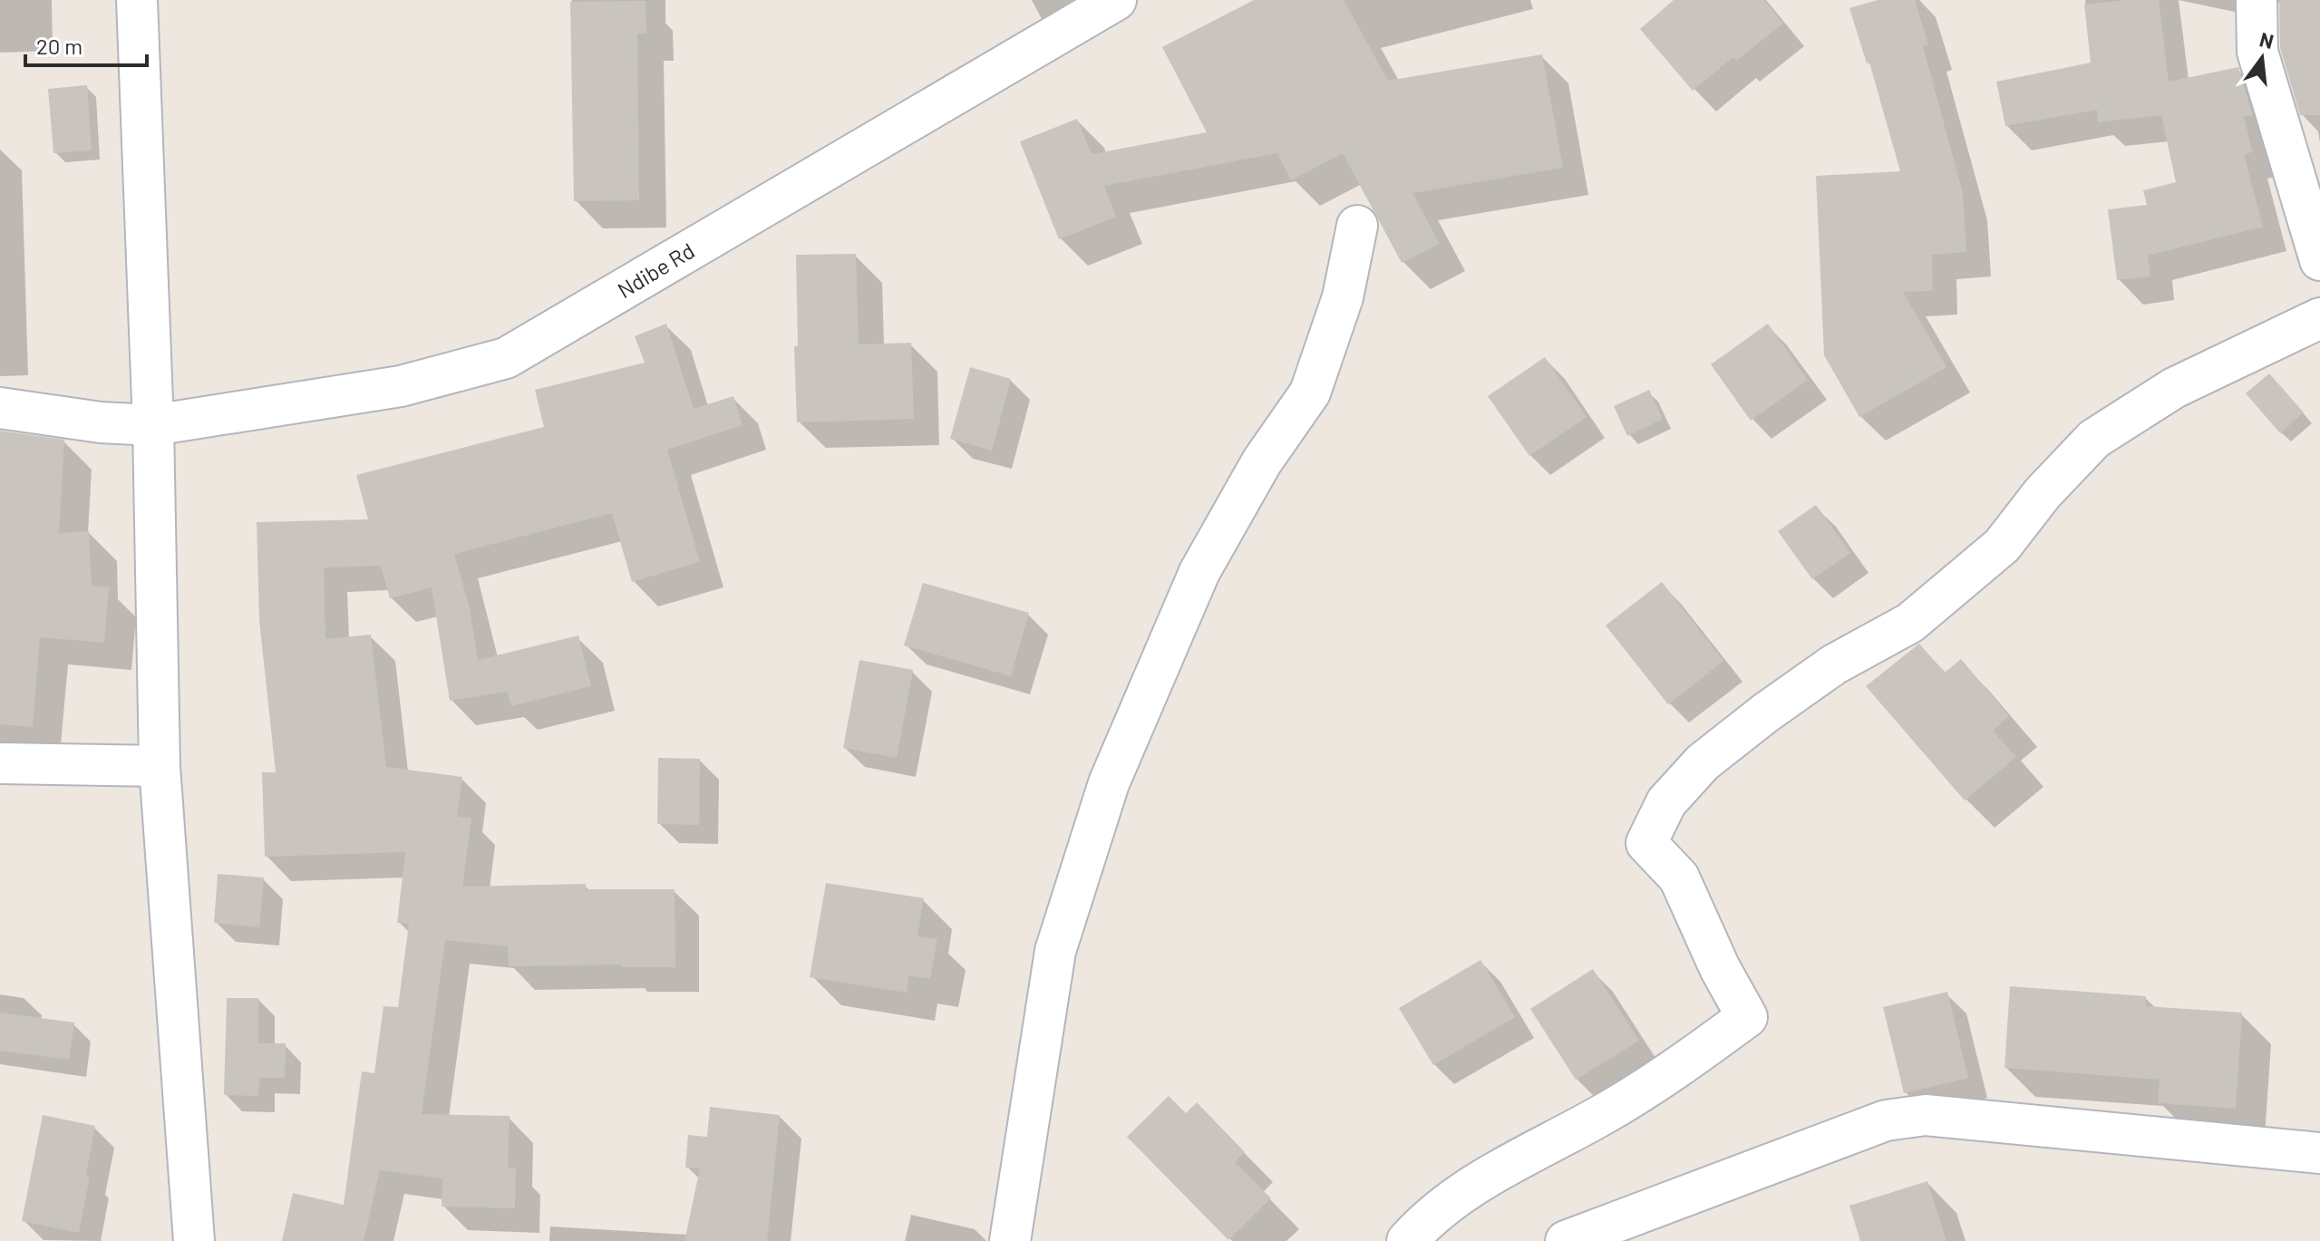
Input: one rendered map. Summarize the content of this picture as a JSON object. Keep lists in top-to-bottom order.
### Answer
{
  "streets": {
    "street": ["Ndibe Rd"]
  },
  "scale_bar": "20 m",
  "north": "top"
}
